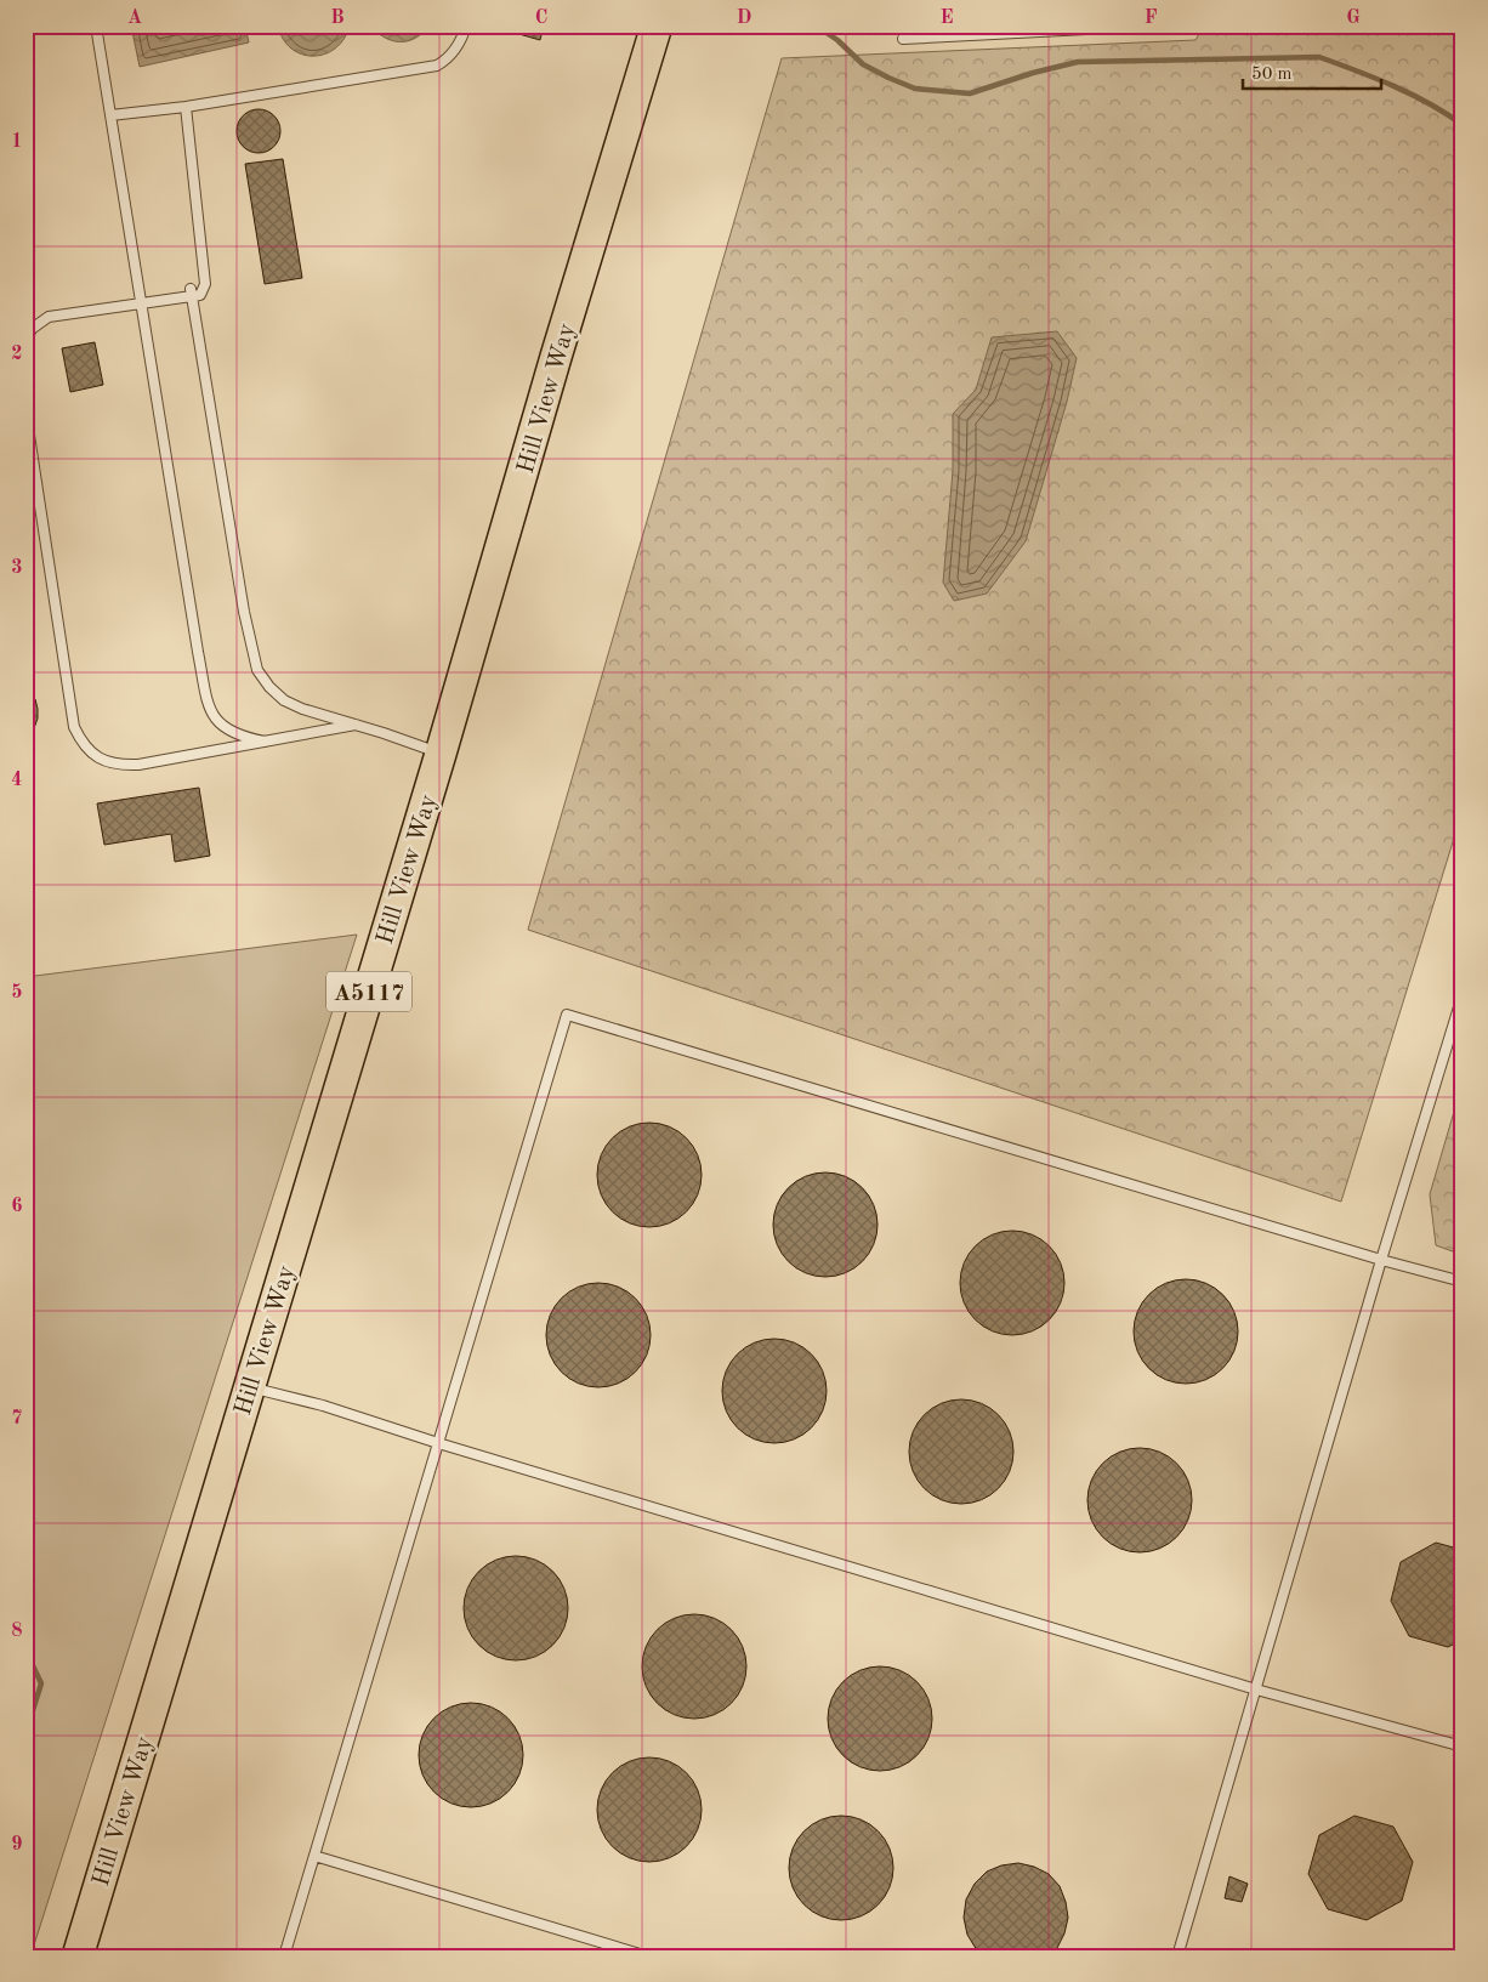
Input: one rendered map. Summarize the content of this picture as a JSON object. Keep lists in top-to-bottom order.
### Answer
{
  "streets": {
    "main road": ["Hill View Way", "A5117"]
  },
  "scale_bar": "50 m",
  "grid": {
    "columns": [
      "A",
      "B",
      "C",
      "D",
      "E",
      "F",
      "G"
    ],
    "rows": [
      "1",
      "2",
      "3",
      "4",
      "5",
      "6",
      "7",
      "8",
      "9"
    ]
  }
}
